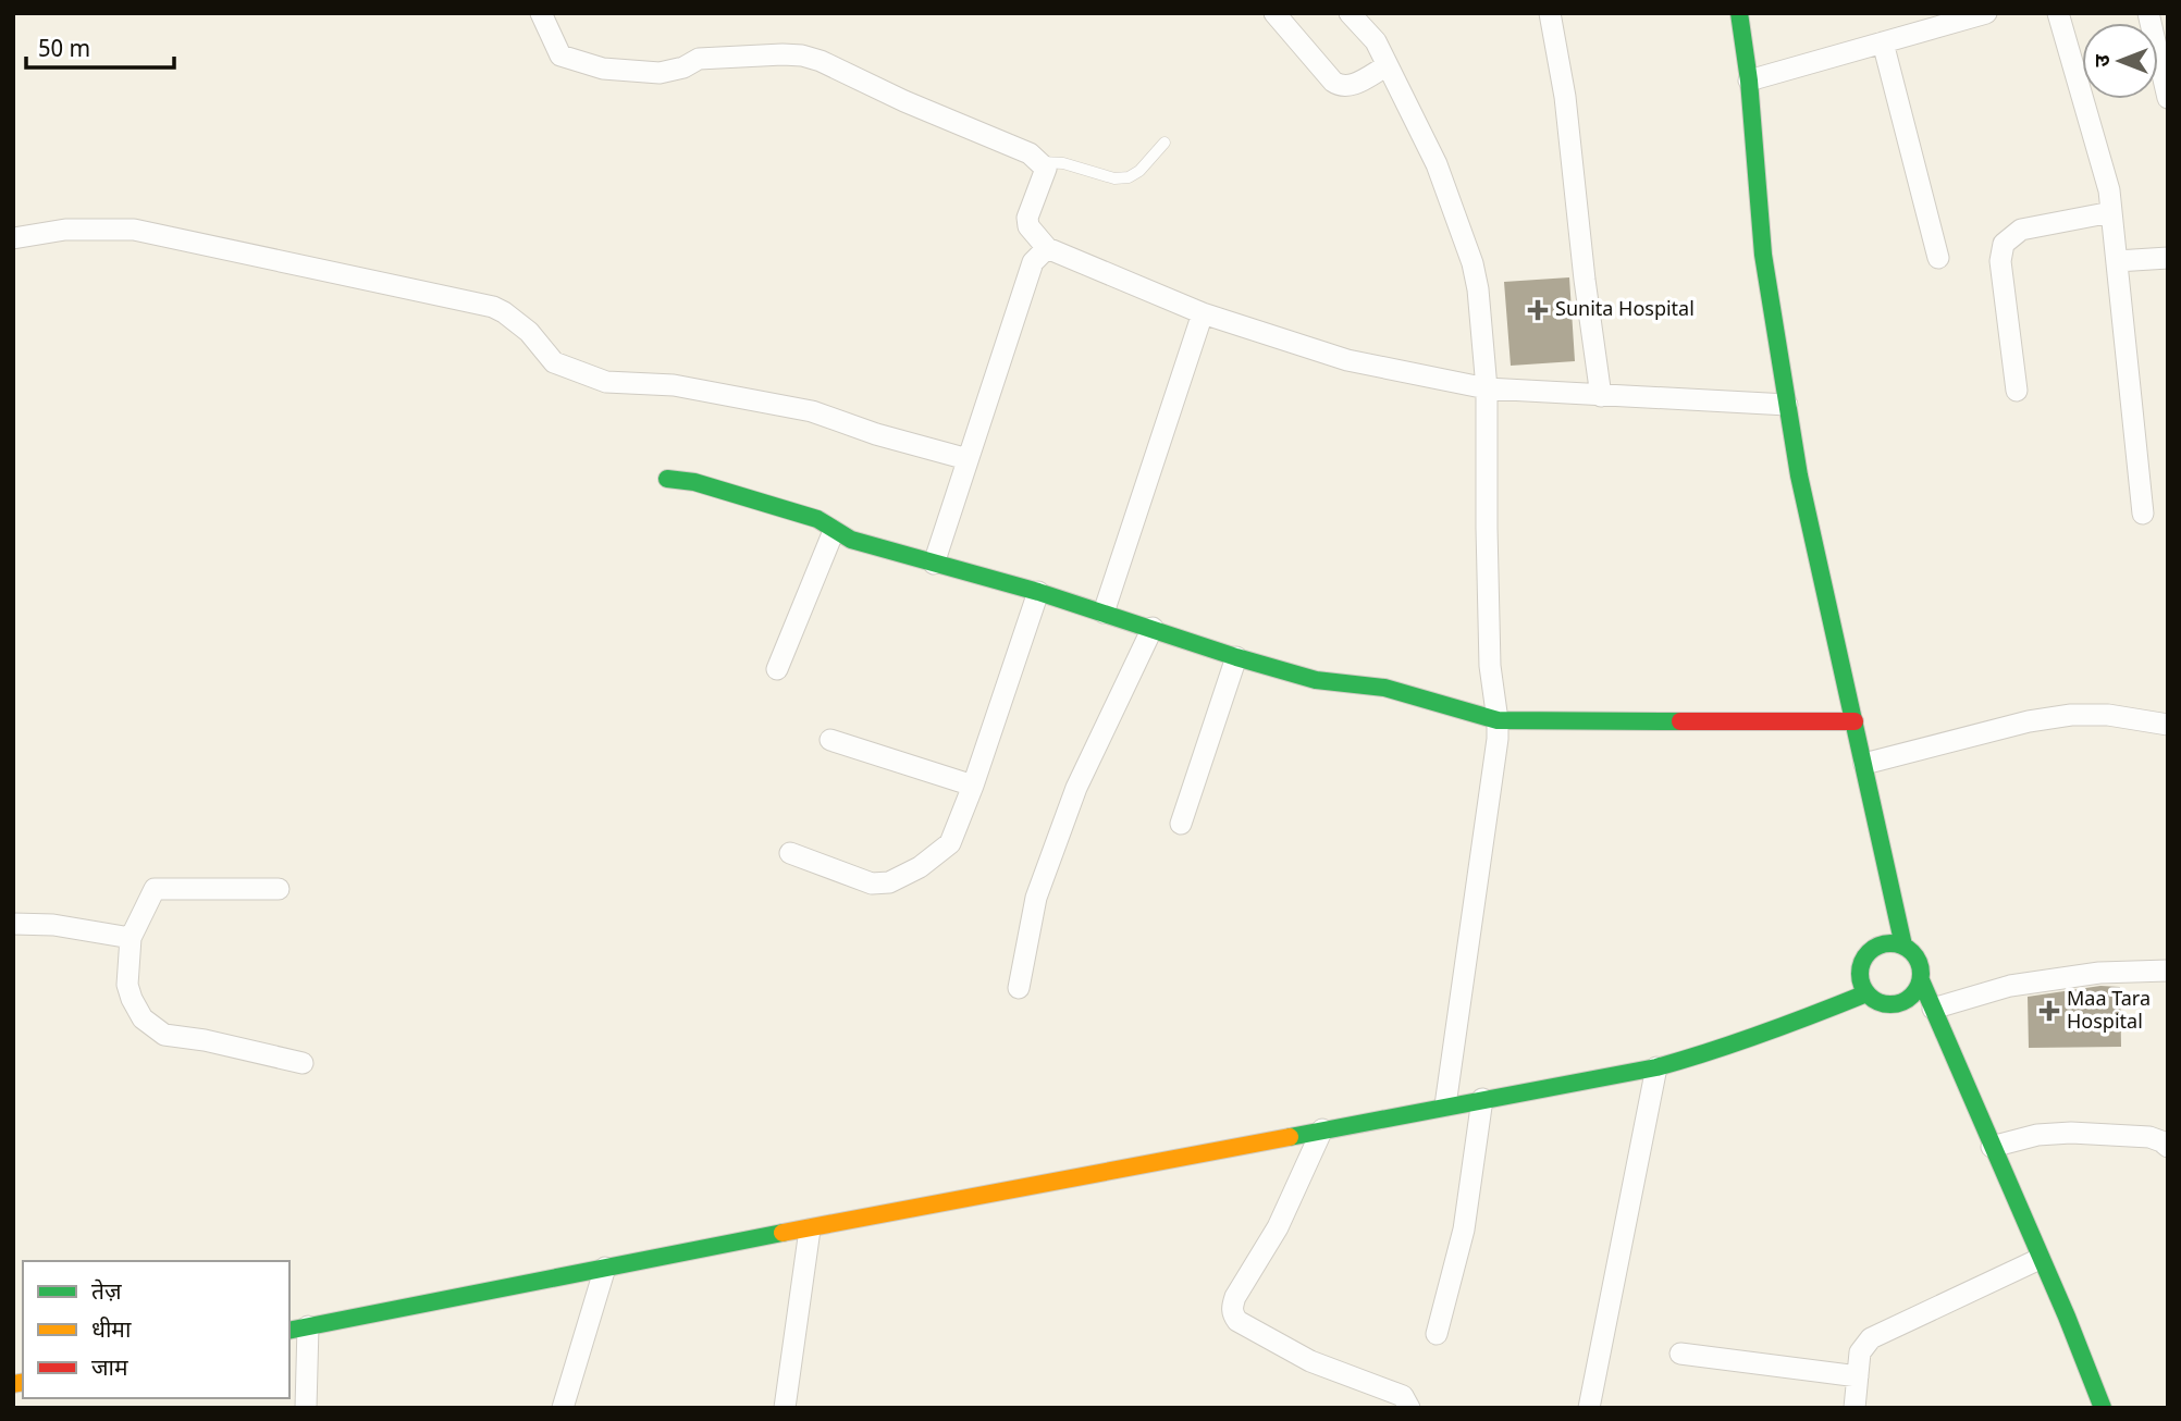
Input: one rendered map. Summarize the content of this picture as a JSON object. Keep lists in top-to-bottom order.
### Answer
{
  "places": {
    "health": ["Sunita Hospital", "Maa Tara Hospital"]
  },
  "legend": ["तेज़", "धीमा", "जाम"],
  "scale_bar": "50 m",
  "north": "left"
}
